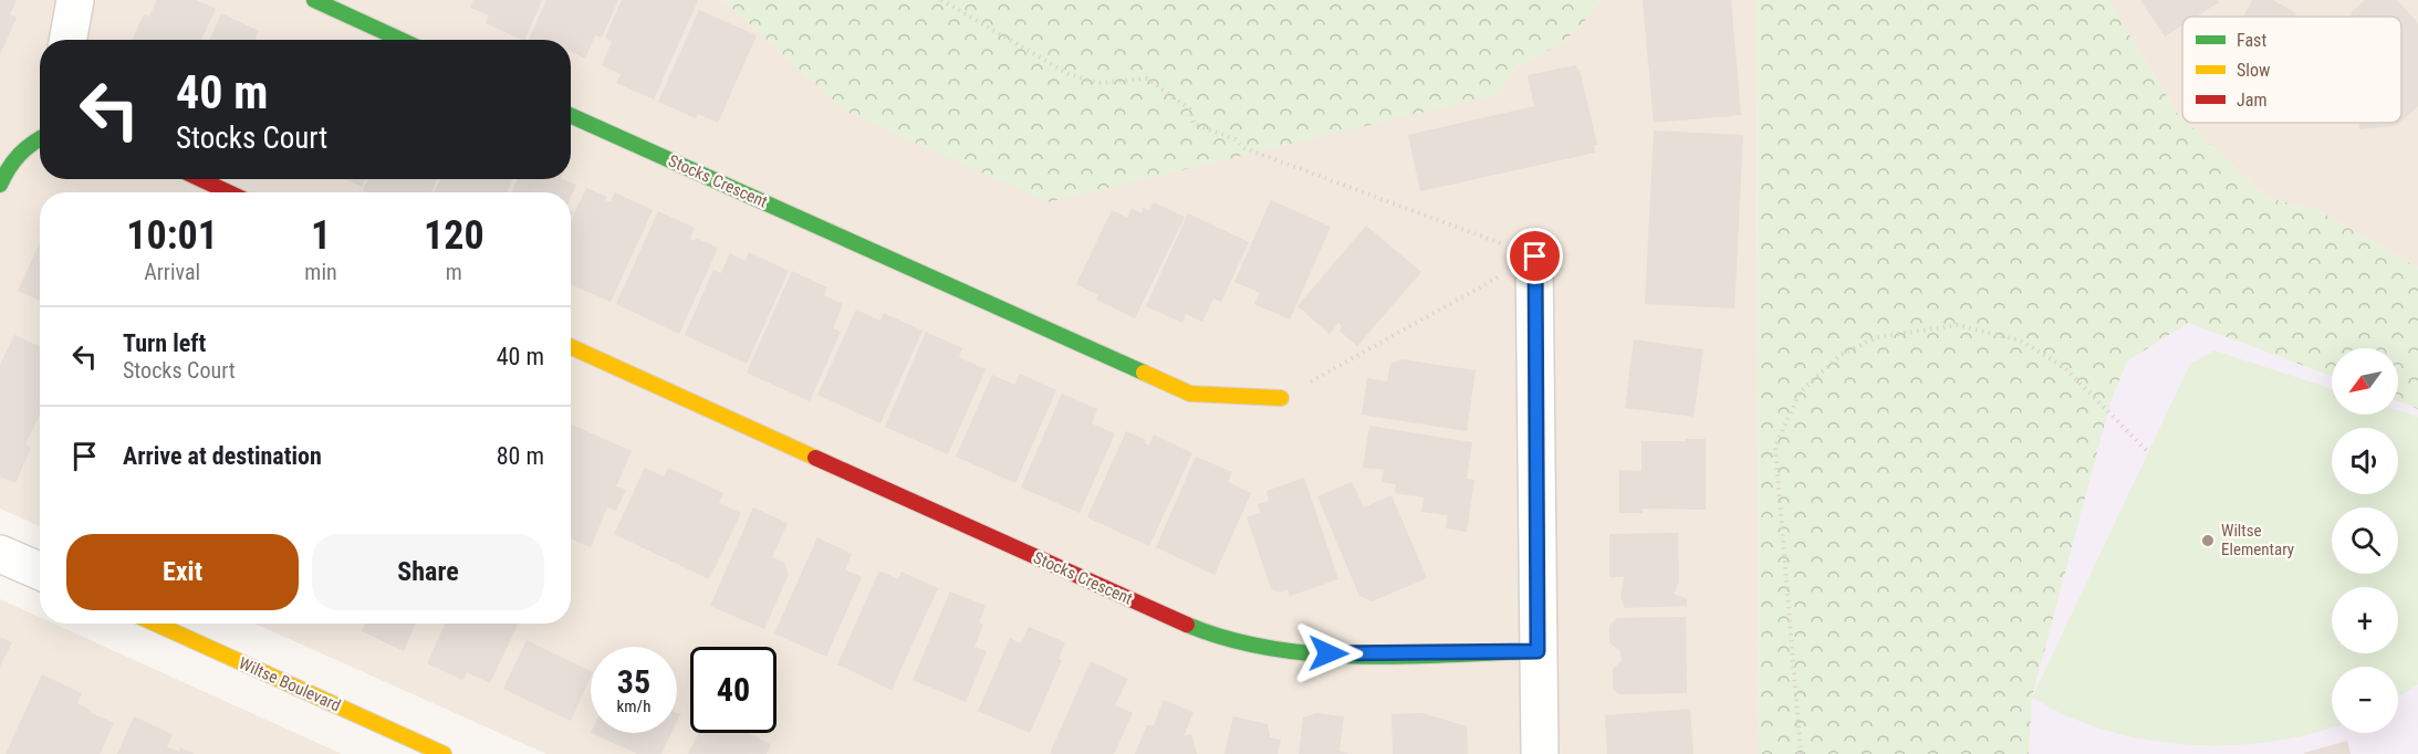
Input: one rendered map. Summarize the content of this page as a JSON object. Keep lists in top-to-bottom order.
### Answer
{
  "streets": {
    "street": ["Stocks Crescent", "Wiltse Boulevard"]
  },
  "places": ["Wiltse Elementary"],
  "legend": ["Fast", "Slow", "Jam"],
  "north": "bottom left",
  "page": {
    "turn": ["40 m", "Stocks Court"],
    "eta": [
      "10:01",
      "Arrival",
      "1",
      "min",
      "120",
      "m"
    ],
    "list": [
      {
        "name": "Turn left",
        "note": "Stocks Court",
        "value": "40 m"
      },
      {
        "name": "Arrive at destination",
        "value": "80 m"
      }
    ],
    "map_buttons": ["+", "−"],
    "buttons": ["Exit", "Share"],
    "speed": "35 km/h",
    "limit": "40"
  }
}
